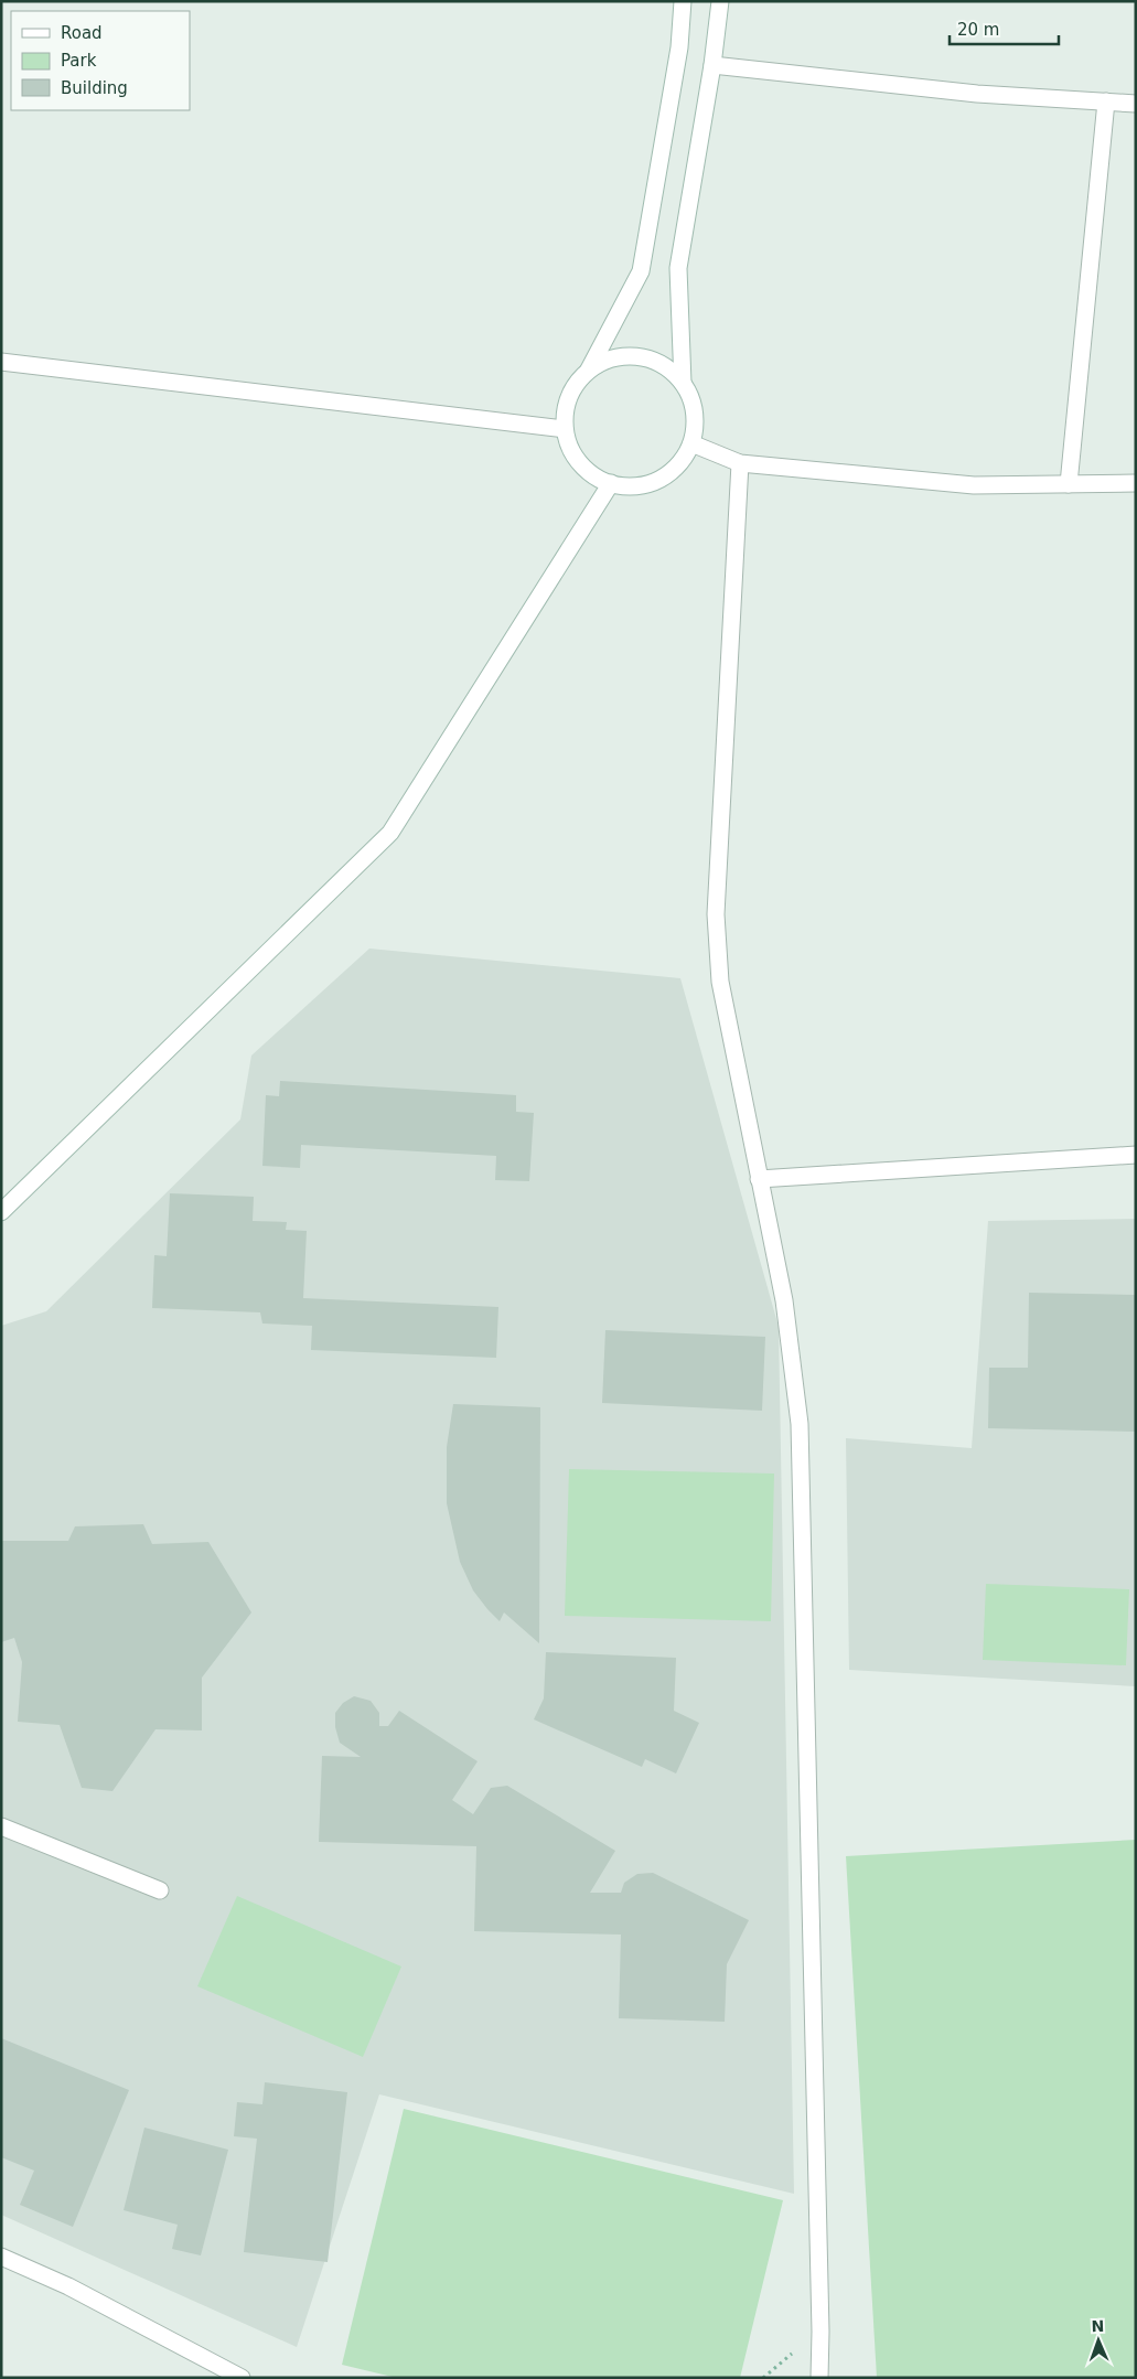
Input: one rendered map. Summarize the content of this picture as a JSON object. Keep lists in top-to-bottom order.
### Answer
{
  "legend": ["Road", "Park", "Building"],
  "scale_bar": "20 m",
  "north": "top"
}
